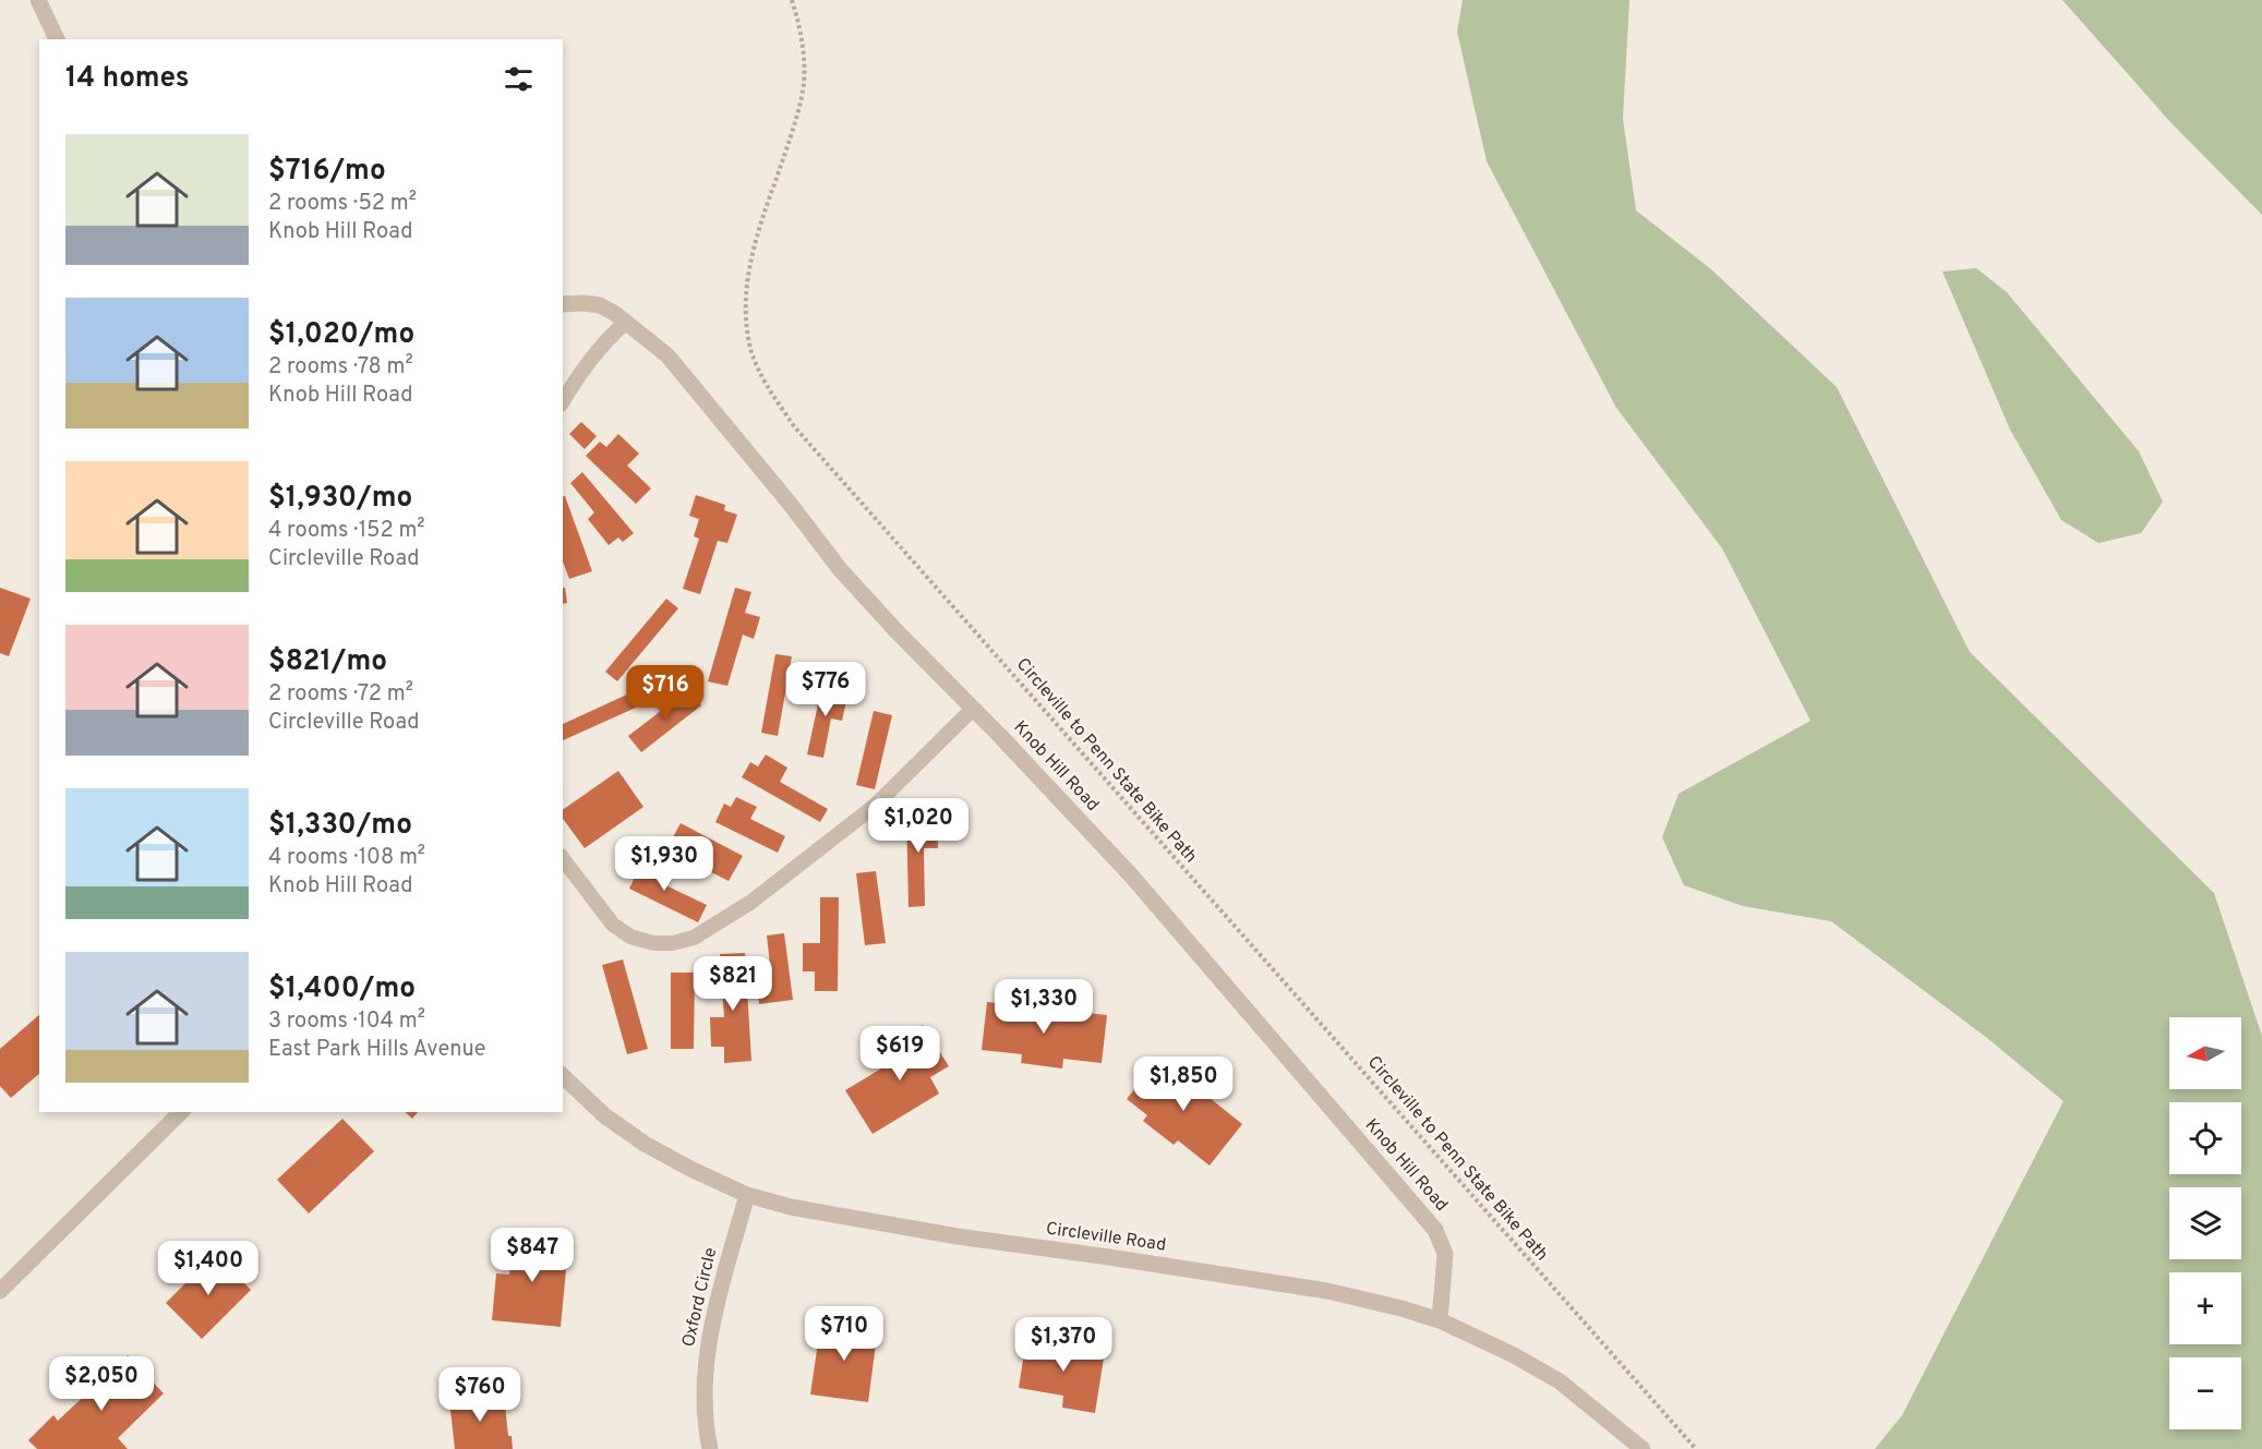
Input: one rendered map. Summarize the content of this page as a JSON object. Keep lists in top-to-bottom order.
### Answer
{
  "streets": {
    "street": ["Knob Hill Road", "Circleville Road", "Oxford Circle"],
    "path": ["Circleville to Penn State Bike Path"]
  },
  "crossings": [
    ["Knob Hill Road", "Circleville Road"],
    ["Circleville Road", "Oxford Circle"]
  ],
  "north": "left",
  "page": {
    "heading": "14 homes",
    "list": [
      {
        "name": "$716/mo",
        "note": "2 rooms · 52 m² · Knob Hill Road"
      },
      {
        "name": "$1,020/mo",
        "note": "2 rooms · 78 m² · Knob Hill Road"
      },
      {
        "name": "$1,930/mo",
        "note": "4 rooms · 152 m² · Circleville Road"
      },
      {
        "name": "$821/mo",
        "note": "2 rooms · 72 m² · Circleville Road"
      },
      {
        "name": "$1,330/mo",
        "note": "4 rooms · 108 m² · Knob Hill Road"
      },
      {
        "name": "$1,400/mo",
        "note": "3 rooms · 104 m² · East Park Hills Avenue"
      }
    ],
    "price": [
      "$776",
      "$716",
      "$1,020",
      "$1,930",
      "$821",
      "$1,330",
      "$619",
      "$1,850",
      "$847",
      "$1,400",
      "$710",
      "$1,370",
      "$2,050",
      "$760"
    ],
    "map_buttons": ["+", "−"]
  }
}
